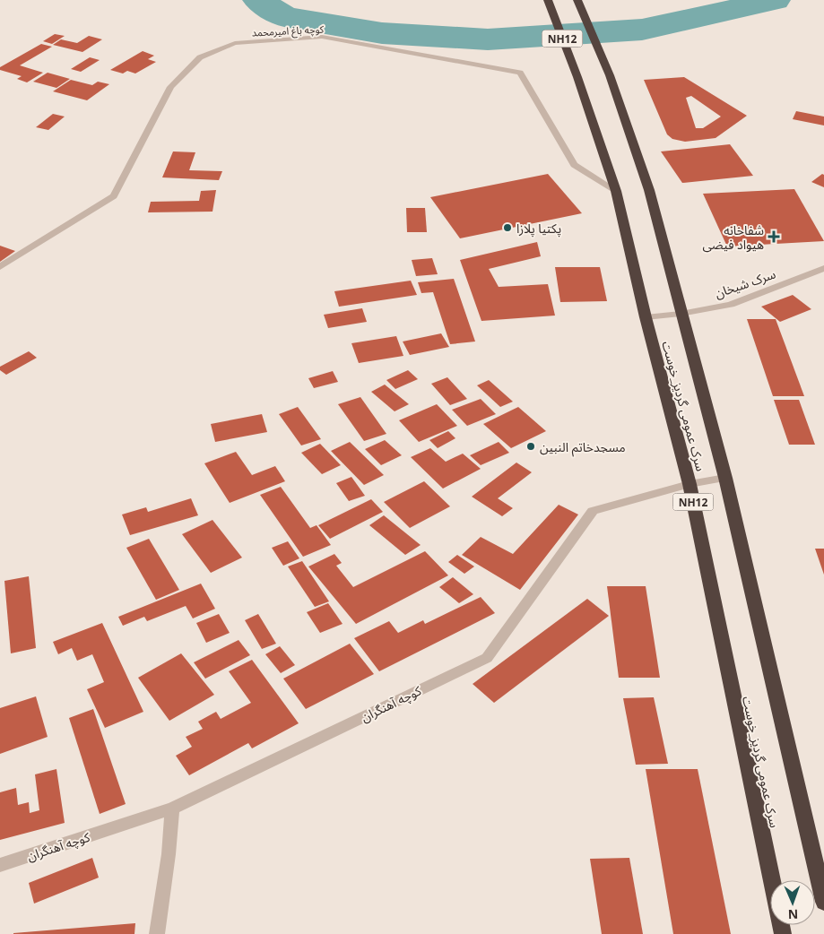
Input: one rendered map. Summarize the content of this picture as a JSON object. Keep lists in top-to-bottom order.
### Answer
{
  "streets": {
    "highway": ["NH12", "سرک عمومی گردیز_خوست"],
    "street": ["کوچه باغ امیرمحمد", "سرک شیخان", "کوچه آهنگران"]
  },
  "crossings": [
    ["کوچه باغ امیرمحمد", "سرک عمومی گردیز_خوست"],
    ["سرک شیخان", "سرک عمومی گردیز_خوست"],
    ["سرک عمومی گردیز_خوست", "کوچه آهنگران"]
  ],
  "places": {
    "other": ["پکتیا پلازا", "مسجدخاتم النبین"],
    "health": ["شفاخانه هیواد فیضی"]
  },
  "north": "bottom"
}
